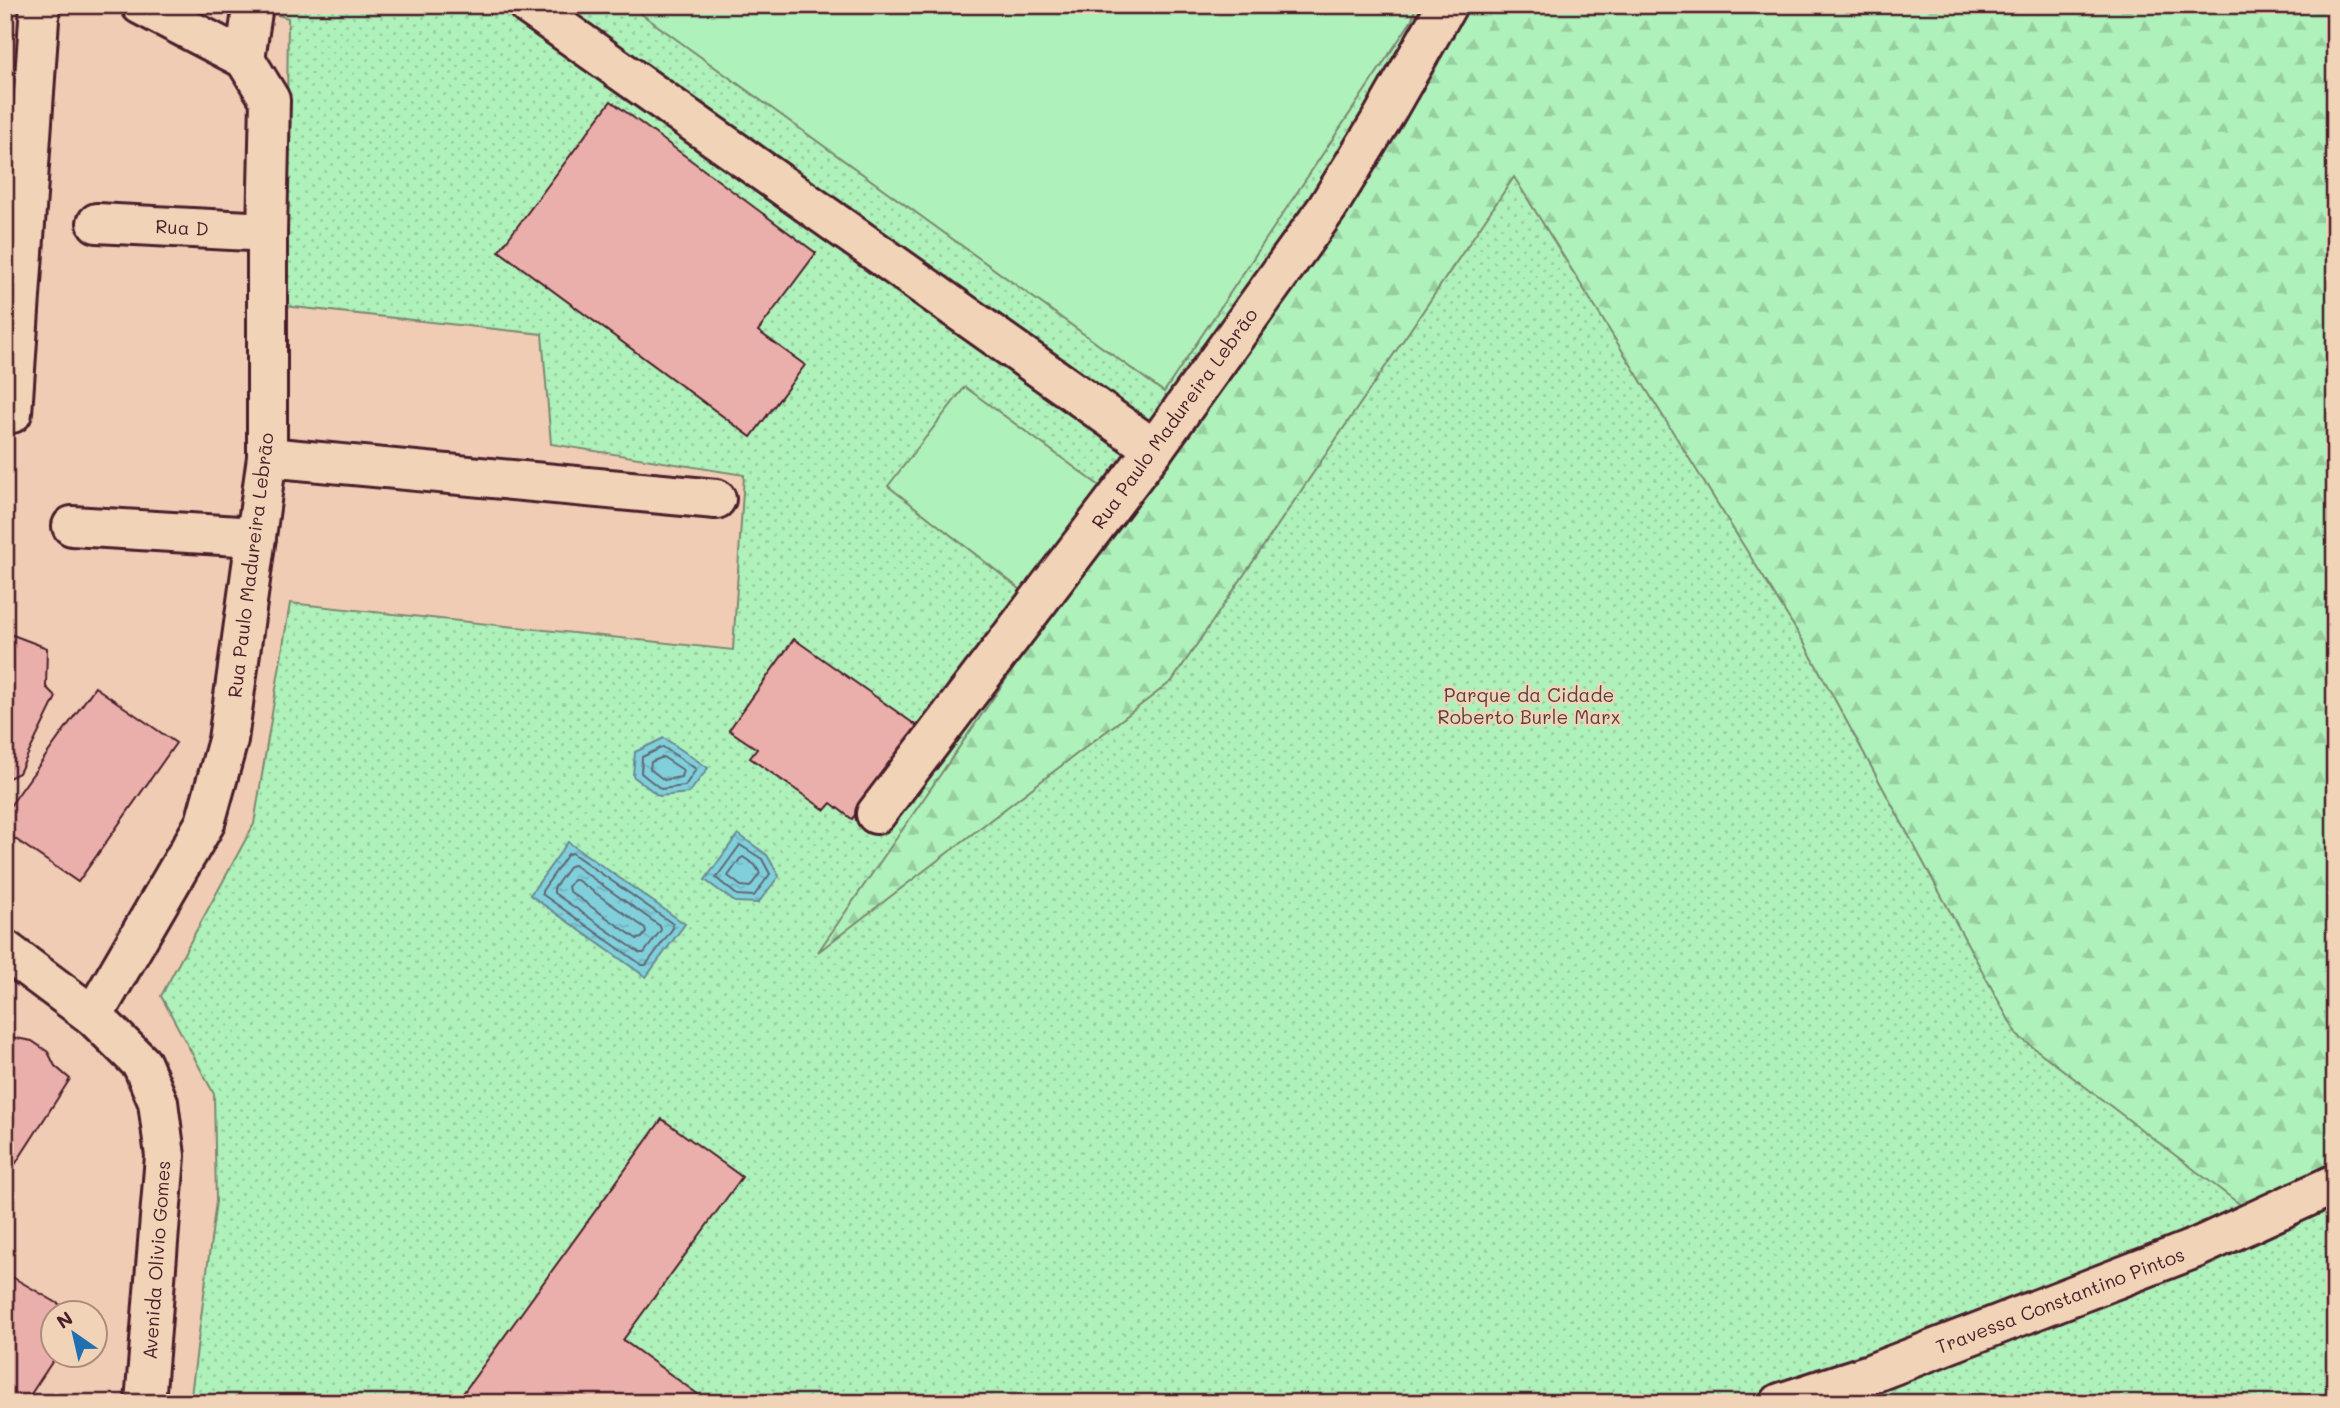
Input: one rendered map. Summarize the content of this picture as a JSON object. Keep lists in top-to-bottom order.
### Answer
{
  "streets": {
    "street": [
      "Rua D",
      "Rua Paulo Madureira Lebrão",
      "Avenida Olivio Gomes",
      "Travessa Constantino Pintos"
    ]
  },
  "crossings": [
    ["Rua D", "Rua Paulo Madureira Lebrão"],
    ["Rua Paulo Madureira Lebrão", "Avenida Olivio Gomes"]
  ],
  "parks": ["Parque da Cidade Roberto Burle Marx"],
  "north": "top left"
}
